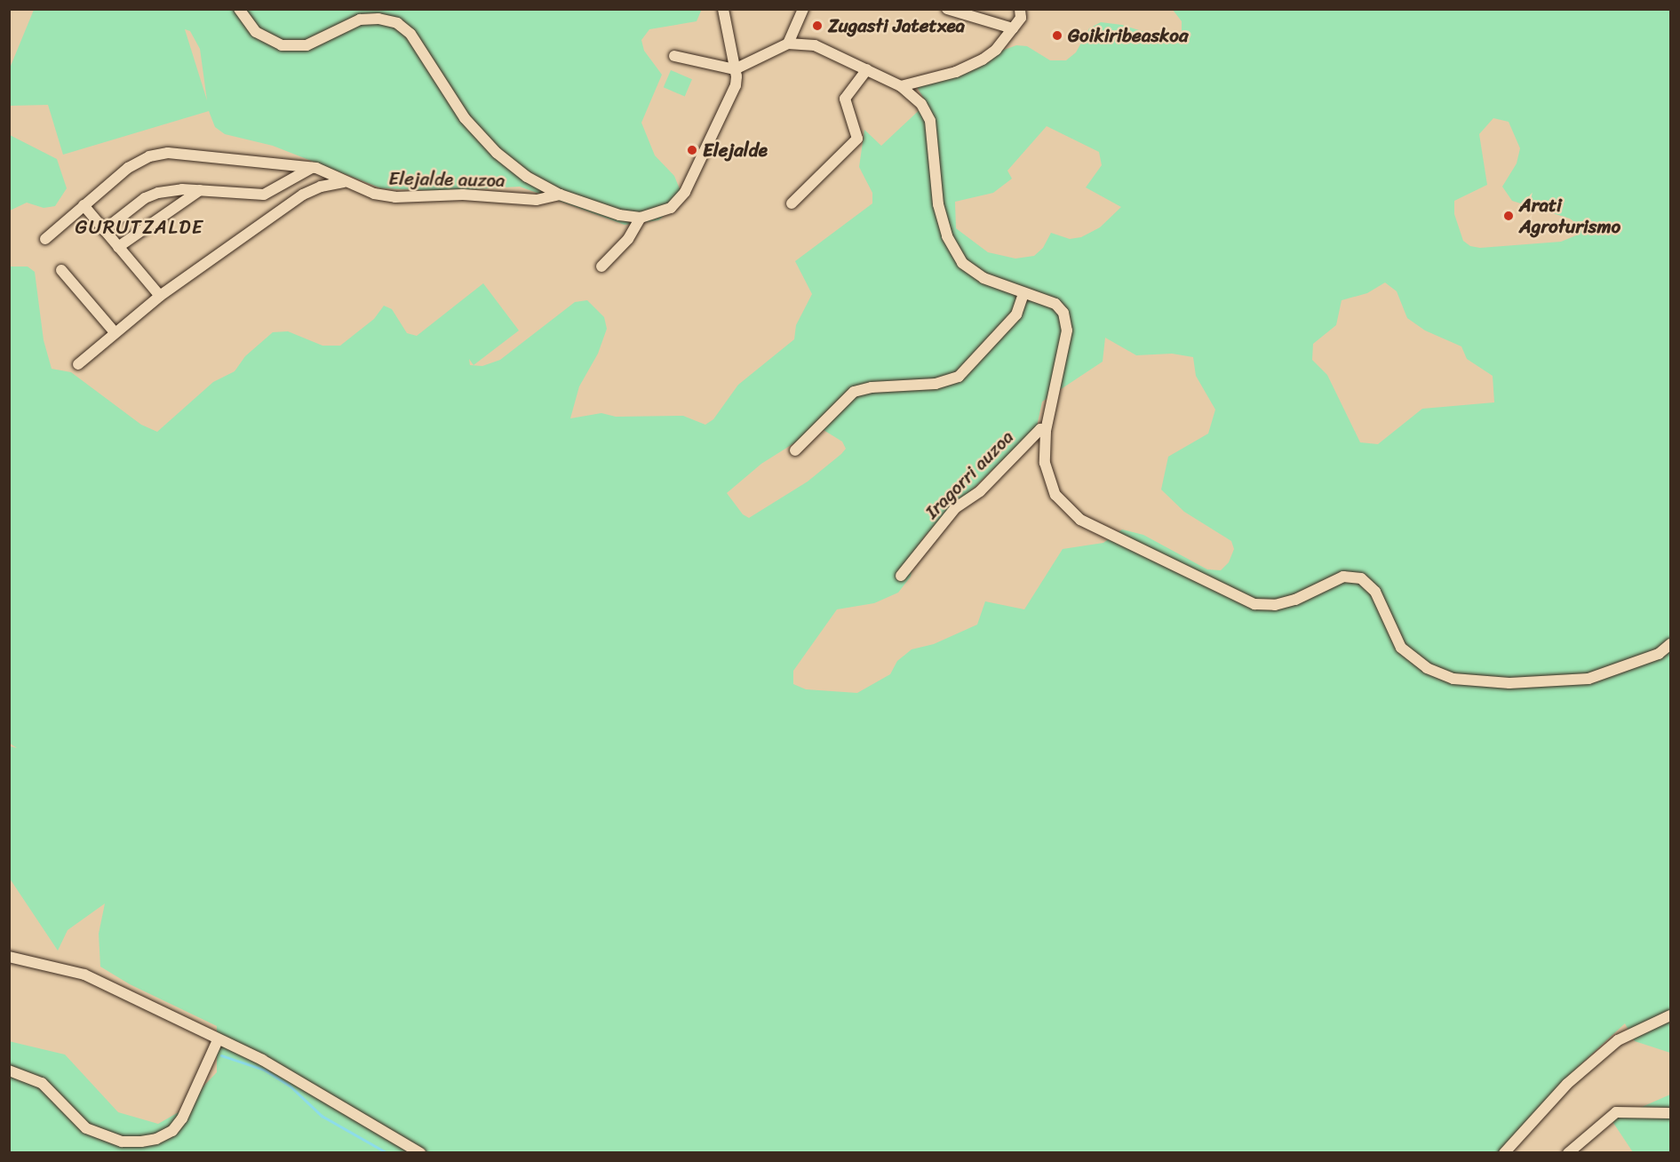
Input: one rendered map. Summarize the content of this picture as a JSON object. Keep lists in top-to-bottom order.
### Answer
{
  "streets": {
    "street": ["Elejalde auzoa", "Iragorri auzoa"]
  },
  "districts": ["GURUTZALDE"],
  "places": [
    "Zugasti Jatetxea",
    "Goikiribeaskoa",
    "Elejalde",
    "Arati Agroturismo"
  ]
}
